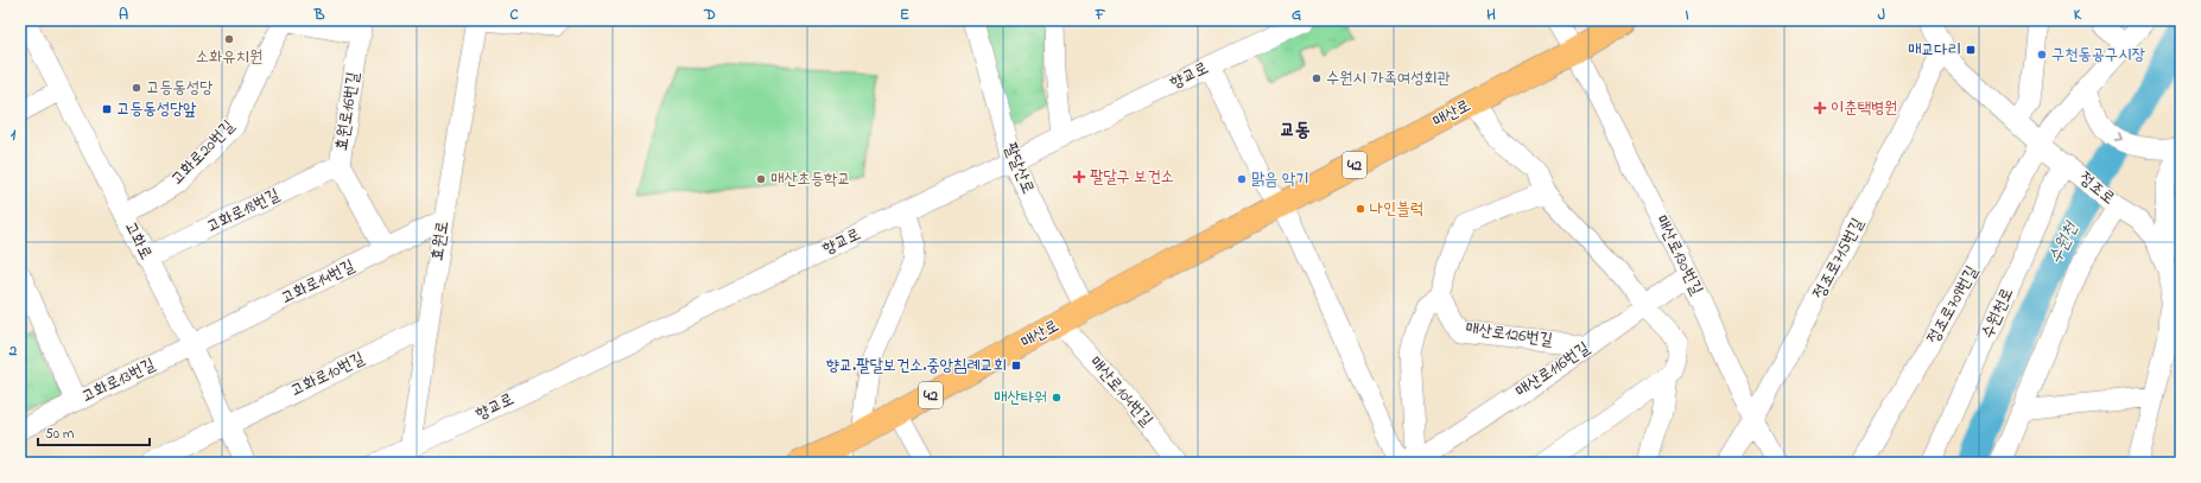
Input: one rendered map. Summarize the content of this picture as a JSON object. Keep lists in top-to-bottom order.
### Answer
{
  "streets": {
    "main road": ["매산로", "42"],
    "street": [
      "향교로",
      "효원로16번길",
      "고화로20번길",
      "팔달산로",
      "정조로",
      "고화로18번길",
      "고화로",
      "효원로",
      "매산로130번길",
      "정조로715번길",
      "고화로14번길",
      "정조로709번길",
      "수원천로",
      "매산로126번길",
      "매산로116번길",
      "고화로10번길",
      "고화로13번길",
      "매산로104번길"
    ]
  },
  "crossings": [
    ["향교로", "팔달산로"],
    ["향교로", "효원로"],
    ["효원로16번길", "고화로18번길"],
    ["효원로16번길", "고화로14번길"],
    ["매산로", "팔달산로"],
    ["매산로", "매산로130번길"],
    ["매산로", "매산로104번길"],
    ["고화로20번길", "고화로"],
    ["정조로", "정조로715번길"],
    ["정조로", "정조로709번길"],
    ["정조로", "수원천로"],
    ["고화로18번길", "고화로"],
    ["고화로", "고화로14번길"],
    ["고화로", "고화로10번길"],
    ["고화로", "고화로13번길"],
    ["효원로", "고화로14번길"],
    ["효원로", "고화로10번길"],
    ["매산로130번길", "정조로715번길"],
    ["매산로130번길", "매산로116번길"],
    ["고화로14번길", "고화로13번길"],
    ["매산로126번길", "매산로116번길"]
  ],
  "districts": ["교동"],
  "water": ["수원천"],
  "places": {
    "other": [
      "소화유치원",
      "구천동공구시장",
      "수원시 가족여성회관",
      "고등동성당",
      "매산초등학교",
      "맑음 악기",
      "나인블럭",
      "매산타워"
    ],
    "transit": ["매교다리", "고등동성당앞", "향교.팔달보건소.중앙침례교회"],
    "health": ["이춘택병원", "팔달구 보건소"]
  },
  "scale_bar": "50 m",
  "grid": {
    "columns": [
      "A",
      "B",
      "C",
      "D",
      "E",
      "F",
      "G",
      "H",
      "I",
      "J",
      "K"
    ],
    "rows": ["1", "2"]
  }
}
